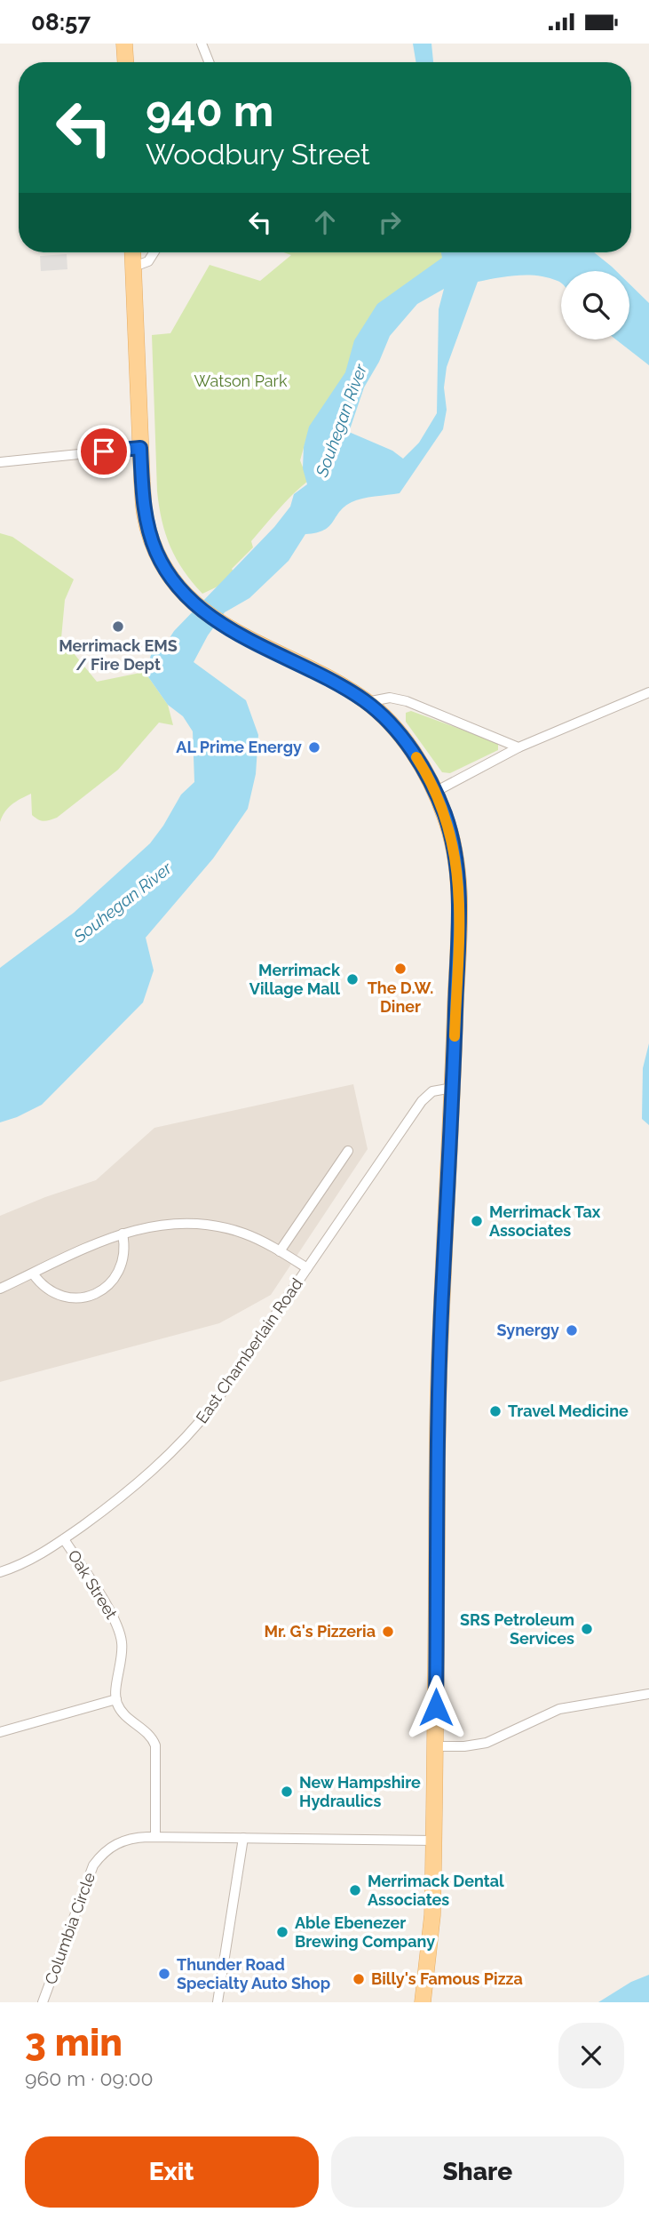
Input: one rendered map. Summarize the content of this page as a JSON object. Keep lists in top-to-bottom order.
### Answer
{
  "streets": {
    "street": ["East Chamberlain Road", "Oak Street", "Columbia Circle"]
  },
  "crossings": [
    ["East Chamberlain Road", "Oak Street"]
  ],
  "water": ["Souhegan River"],
  "parks": ["Watson Park"],
  "places": [
    "Merrimack EMS / Fire Dept",
    "AL Prime Energy",
    "The D.W. Diner",
    "Merrimack Village Mall",
    "Merrimack Tax Associates",
    "Synergy",
    "Travel Medicine",
    "SRS Petroleum Services",
    "Mr. G's Pizzeria",
    "New Hampshire Hydraulics",
    "Merrimack Dental Associates",
    "Able Ebenezer Brewing Company",
    "Thunder Road Specialty Auto Shop",
    "Billy's Famous Pizza"
  ],
  "page": {
    "status": "08:57",
    "turn": ["940 m", "Woodbury Street"],
    "heading": ["3 min", "960 m · 09:00"],
    "buttons": ["Exit", "Share"]
  }
}
